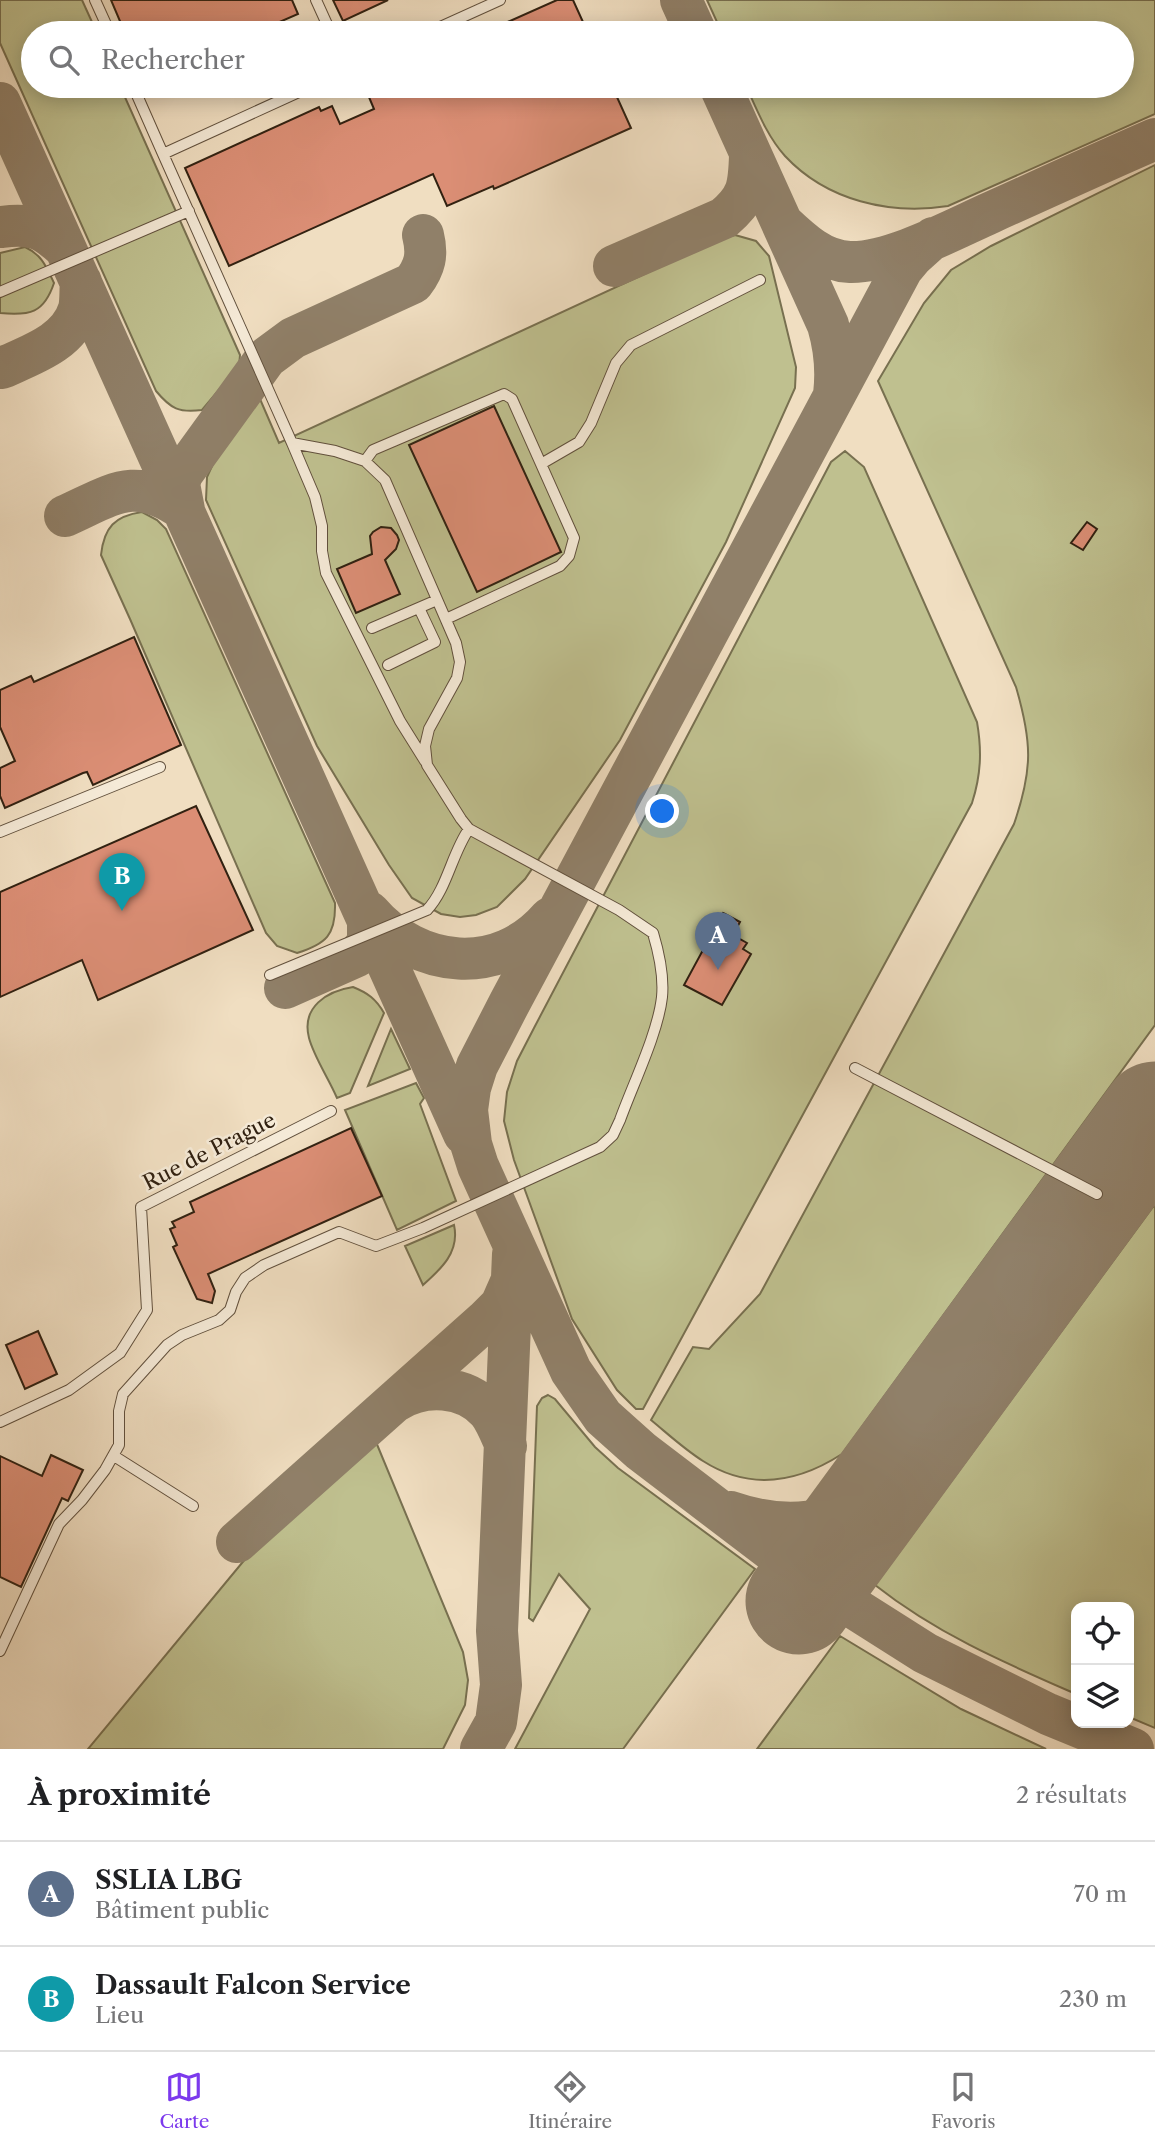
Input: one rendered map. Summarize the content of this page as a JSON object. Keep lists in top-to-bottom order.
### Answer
{
  "streets": {
    "lane": ["Rue de Prague"]
  },
  "page": {
    "search": "Rechercher",
    "pins": ["B", "A"],
    "heading": ["À proximité", "2 résultats"],
    "list": [
      {
        "mark": "A",
        "name": "SSLIA LBG",
        "note": "Bâtiment public",
        "value": "70 m"
      },
      {
        "mark": "B",
        "name": "Dassault Falcon Service",
        "note": "Lieu",
        "value": "230 m"
      }
    ],
    "nav": ["Carte", "Itinéraire", "Favoris"]
  }
}
